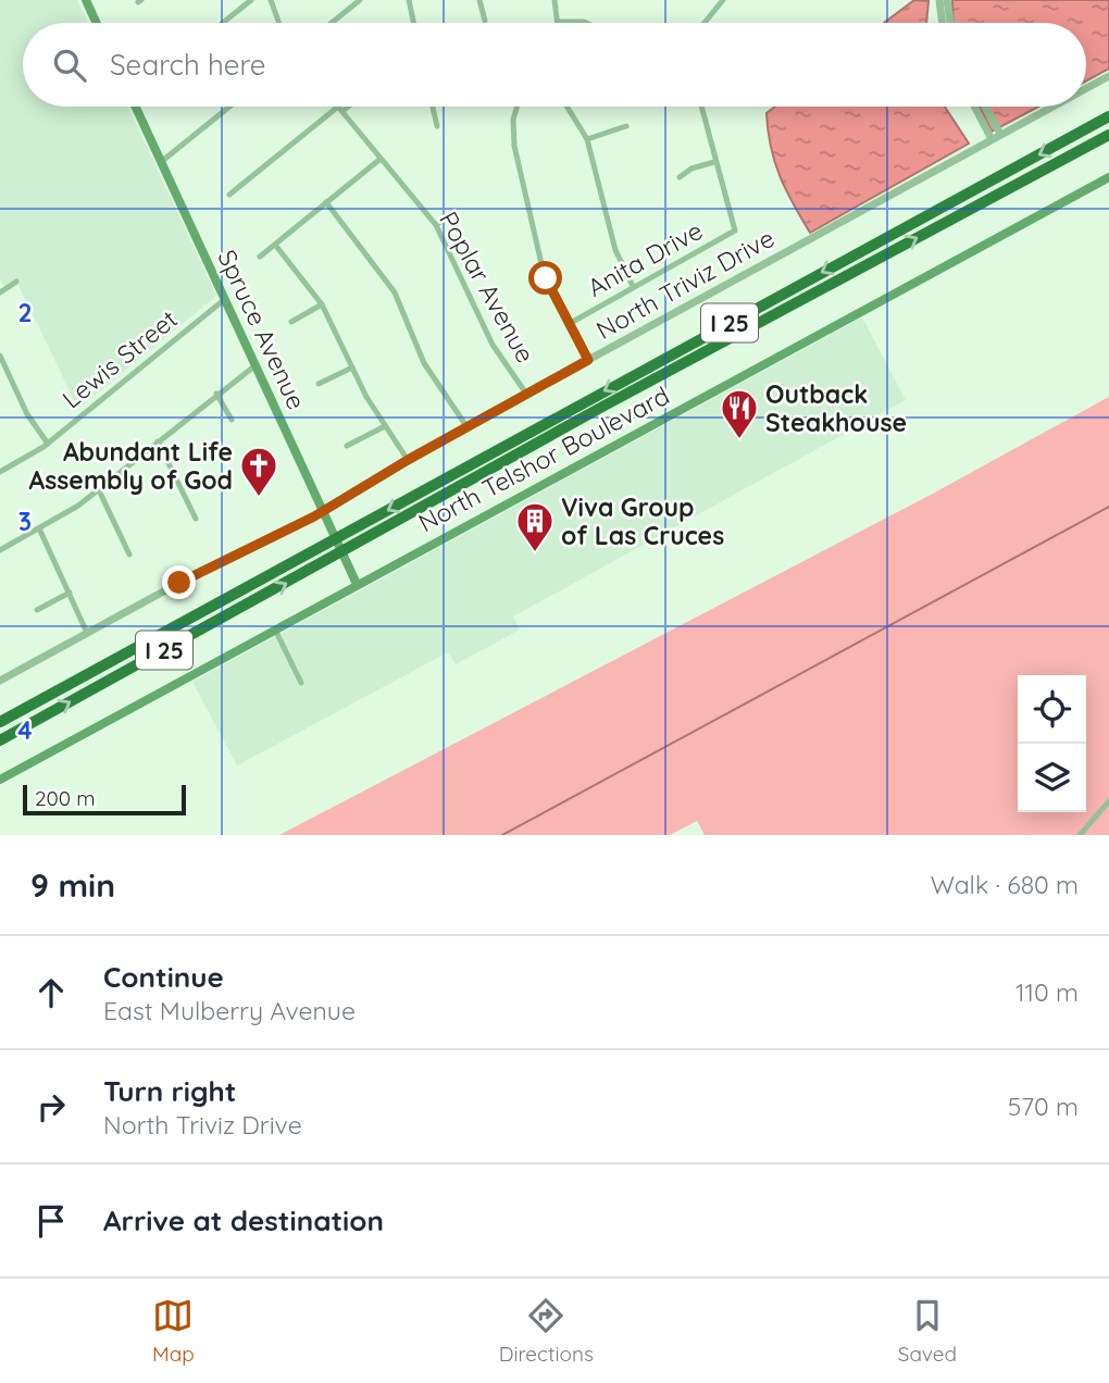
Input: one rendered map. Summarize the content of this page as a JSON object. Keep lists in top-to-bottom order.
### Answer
{
  "streets": {
    "highway": ["I 25"],
    "main road": ["Spruce Avenue", "North Telshor Boulevard"],
    "street": [
      "Anita Drive",
      "North Triviz Drive",
      "Poplar Avenue",
      "Lewis Street"
    ]
  },
  "crossings": [
    ["North Triviz Drive", "Poplar Avenue"],
    ["North Triviz Drive", "Spruce Avenue"],
    ["Spruce Avenue", "Lewis Street"],
    ["Spruce Avenue", "North Telshor Boulevard"]
  ],
  "places": {
    "restaurant": ["Outback Steakhouse"],
    "church": ["Abundant Life Assembly of God"],
    "building": ["Viva Group of Las Cruces"]
  },
  "scale_bar": "200 m",
  "page": {
    "search": "Search here",
    "scale": "200 m",
    "heading": ["9 min", "Walk · 680 m"],
    "list": [
      ["Continue", "East Mulberry Avenue", "110 m"],
      ["Turn right", "North Triviz Drive", "570 m"],
      "Arrive at destination"
    ],
    "nav": ["Map", "Directions", "Saved"]
  },
  "grid": {
    "rows": ["2", "3", "4"]
  }
}
